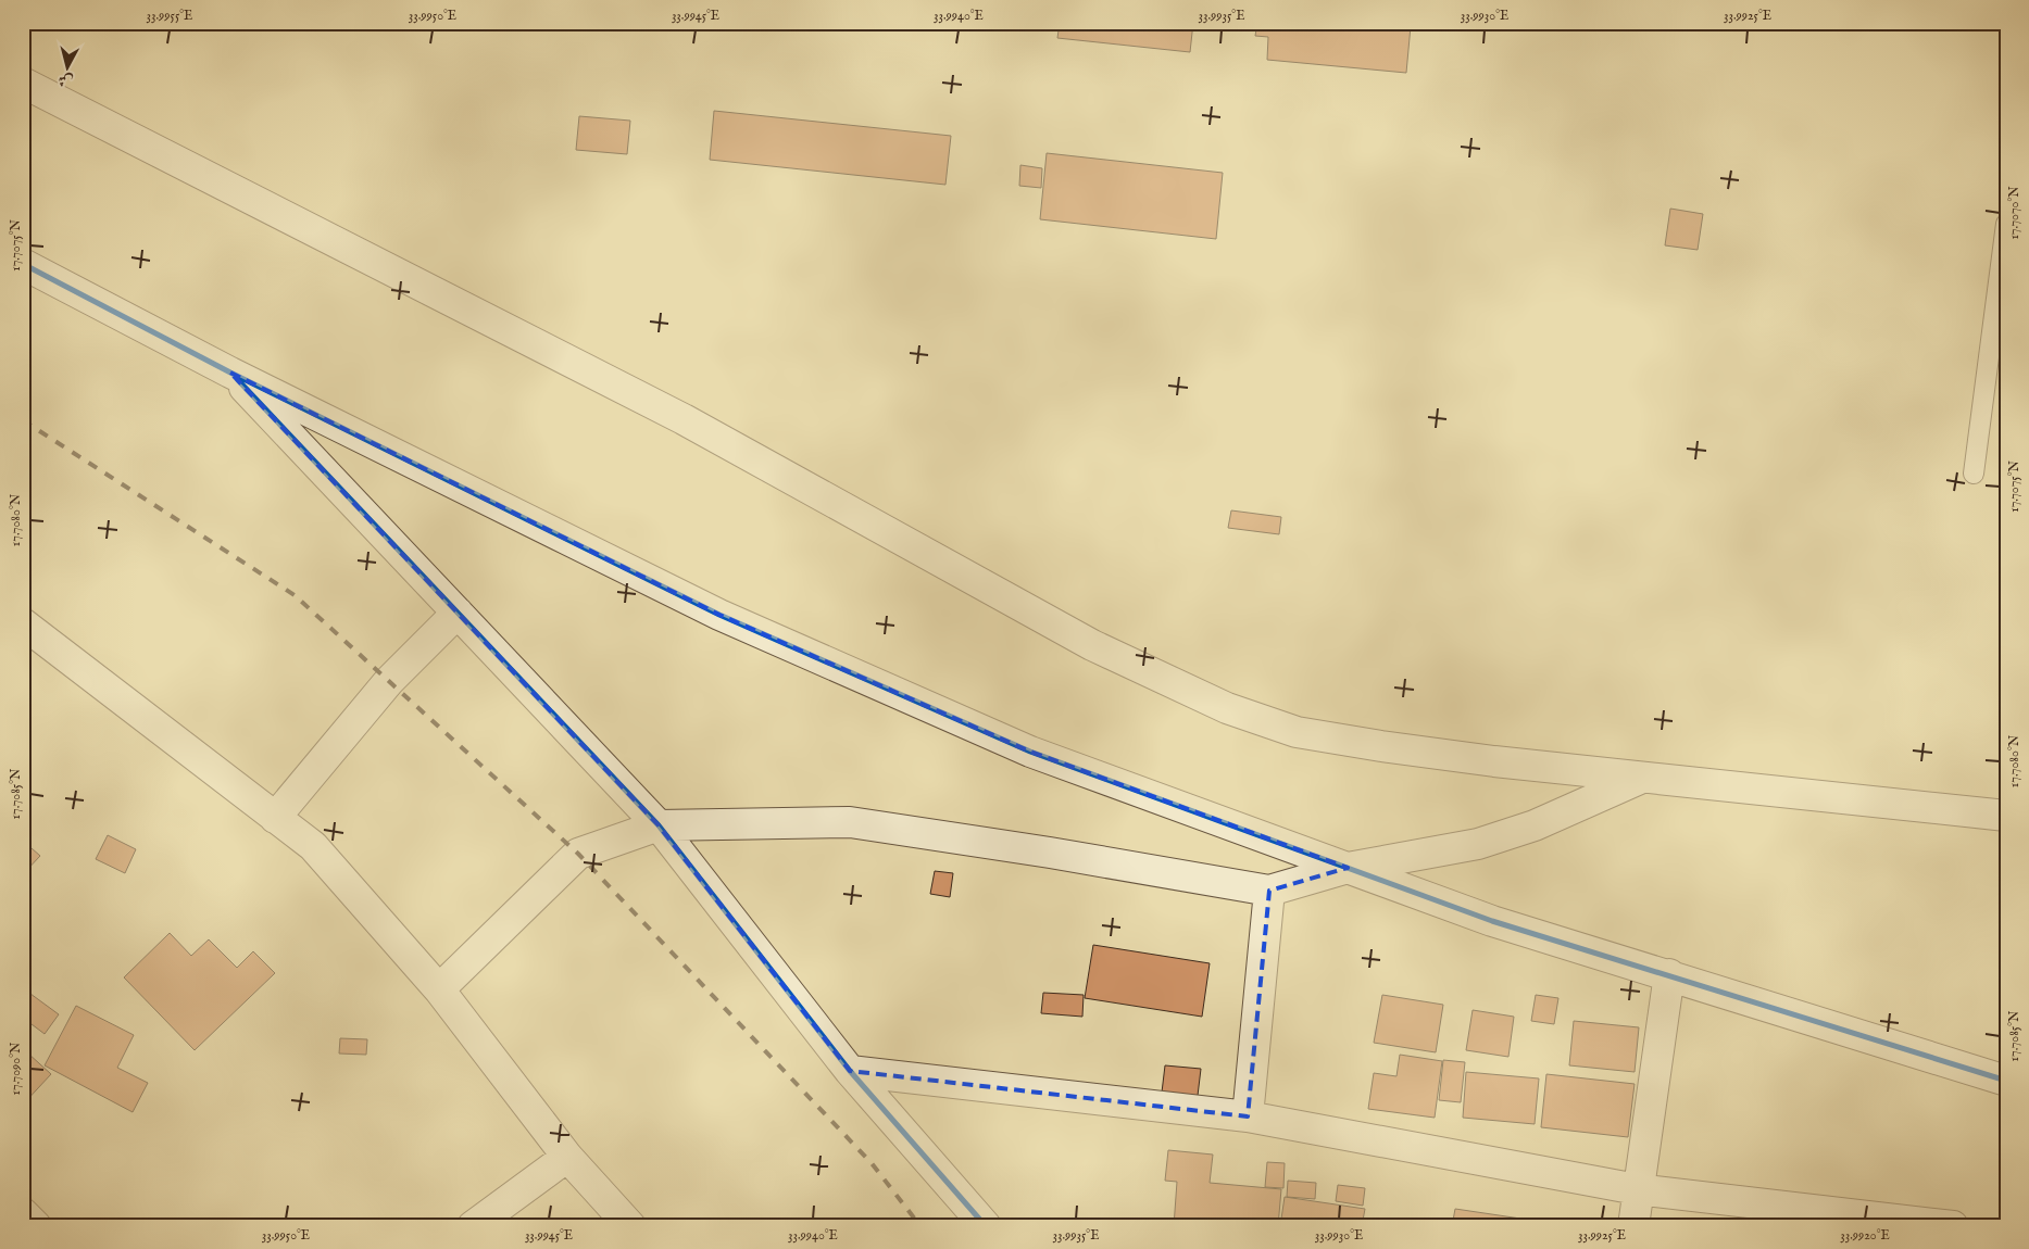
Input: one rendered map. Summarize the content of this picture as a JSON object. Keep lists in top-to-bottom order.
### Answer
{
  "north": "bottom",
  "coordinates": [
    "33.9955°E",
    "33.9950°E",
    "33.9945°E",
    "33.9940°E",
    "33.9935°E",
    "33.9930°E",
    "33.9925°E",
    "17.7070°N",
    "17.7075°N",
    "17.7080°N",
    "17.7085°N",
    "17.7090°N",
    "33.9920°E"
  ]
}
